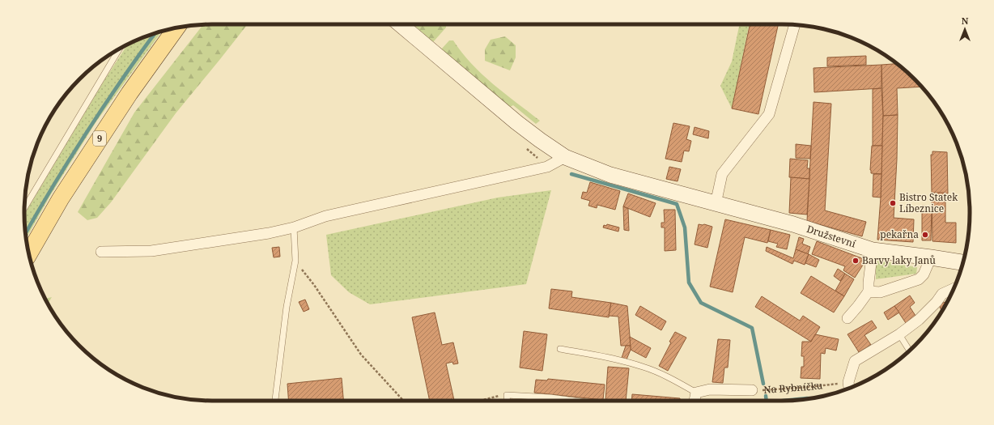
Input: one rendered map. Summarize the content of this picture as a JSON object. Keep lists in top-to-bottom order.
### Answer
{
  "streets": {
    "main road": ["9"],
    "street": ["Družstevní", "Na Rybníčku"]
  },
  "places": ["Bistro Statek Líbeznice", "pekařna", "Barvy laky Janů"],
  "north": "top"
}
